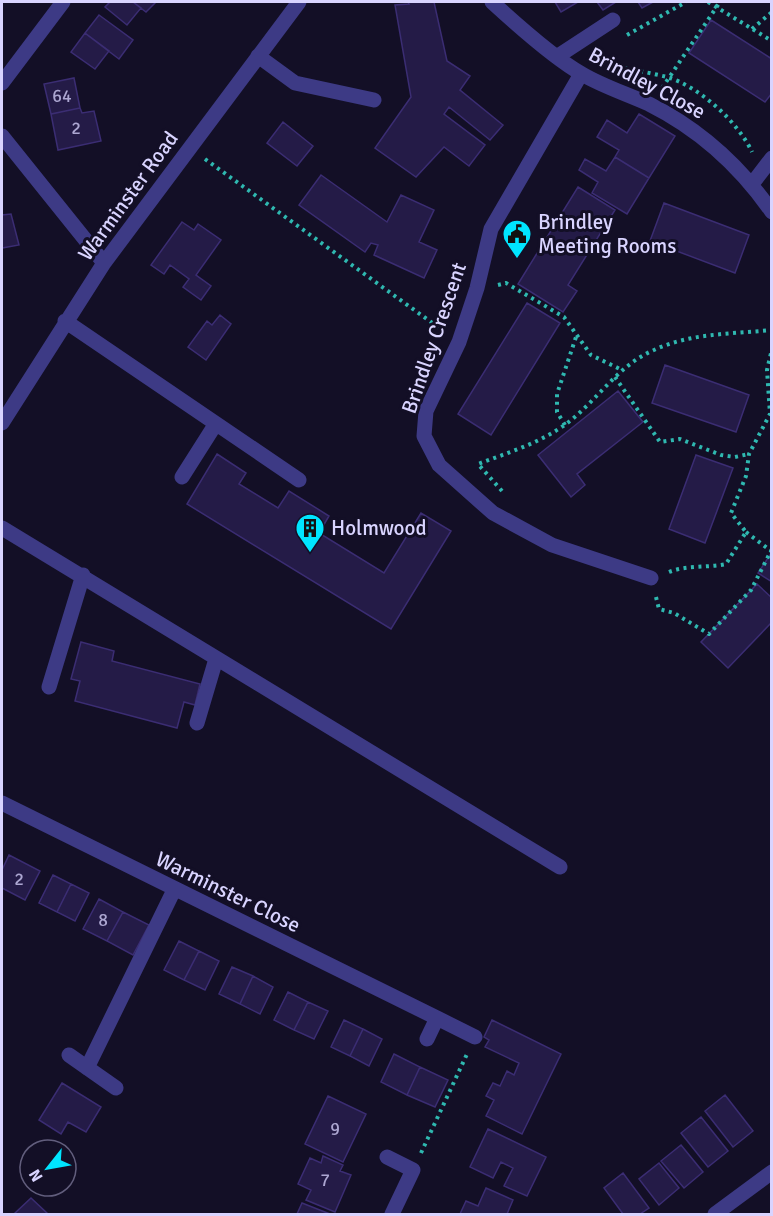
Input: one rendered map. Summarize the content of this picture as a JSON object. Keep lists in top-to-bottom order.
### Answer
{
  "streets": {
    "street": [
      "Brindley Close",
      "Warminster Road",
      "Brindley Crescent",
      "Warminster Close"
    ]
  },
  "crossings": [
    ["Brindley Close", "Brindley Crescent"]
  ],
  "places": {
    "public building": ["Brindley Meeting Rooms"],
    "building": ["Holmwood"]
  },
  "house_numbers": [
    "64",
    "2",
    "2",
    "8",
    "9",
    "7"
  ],
  "north": "bottom left"
}
